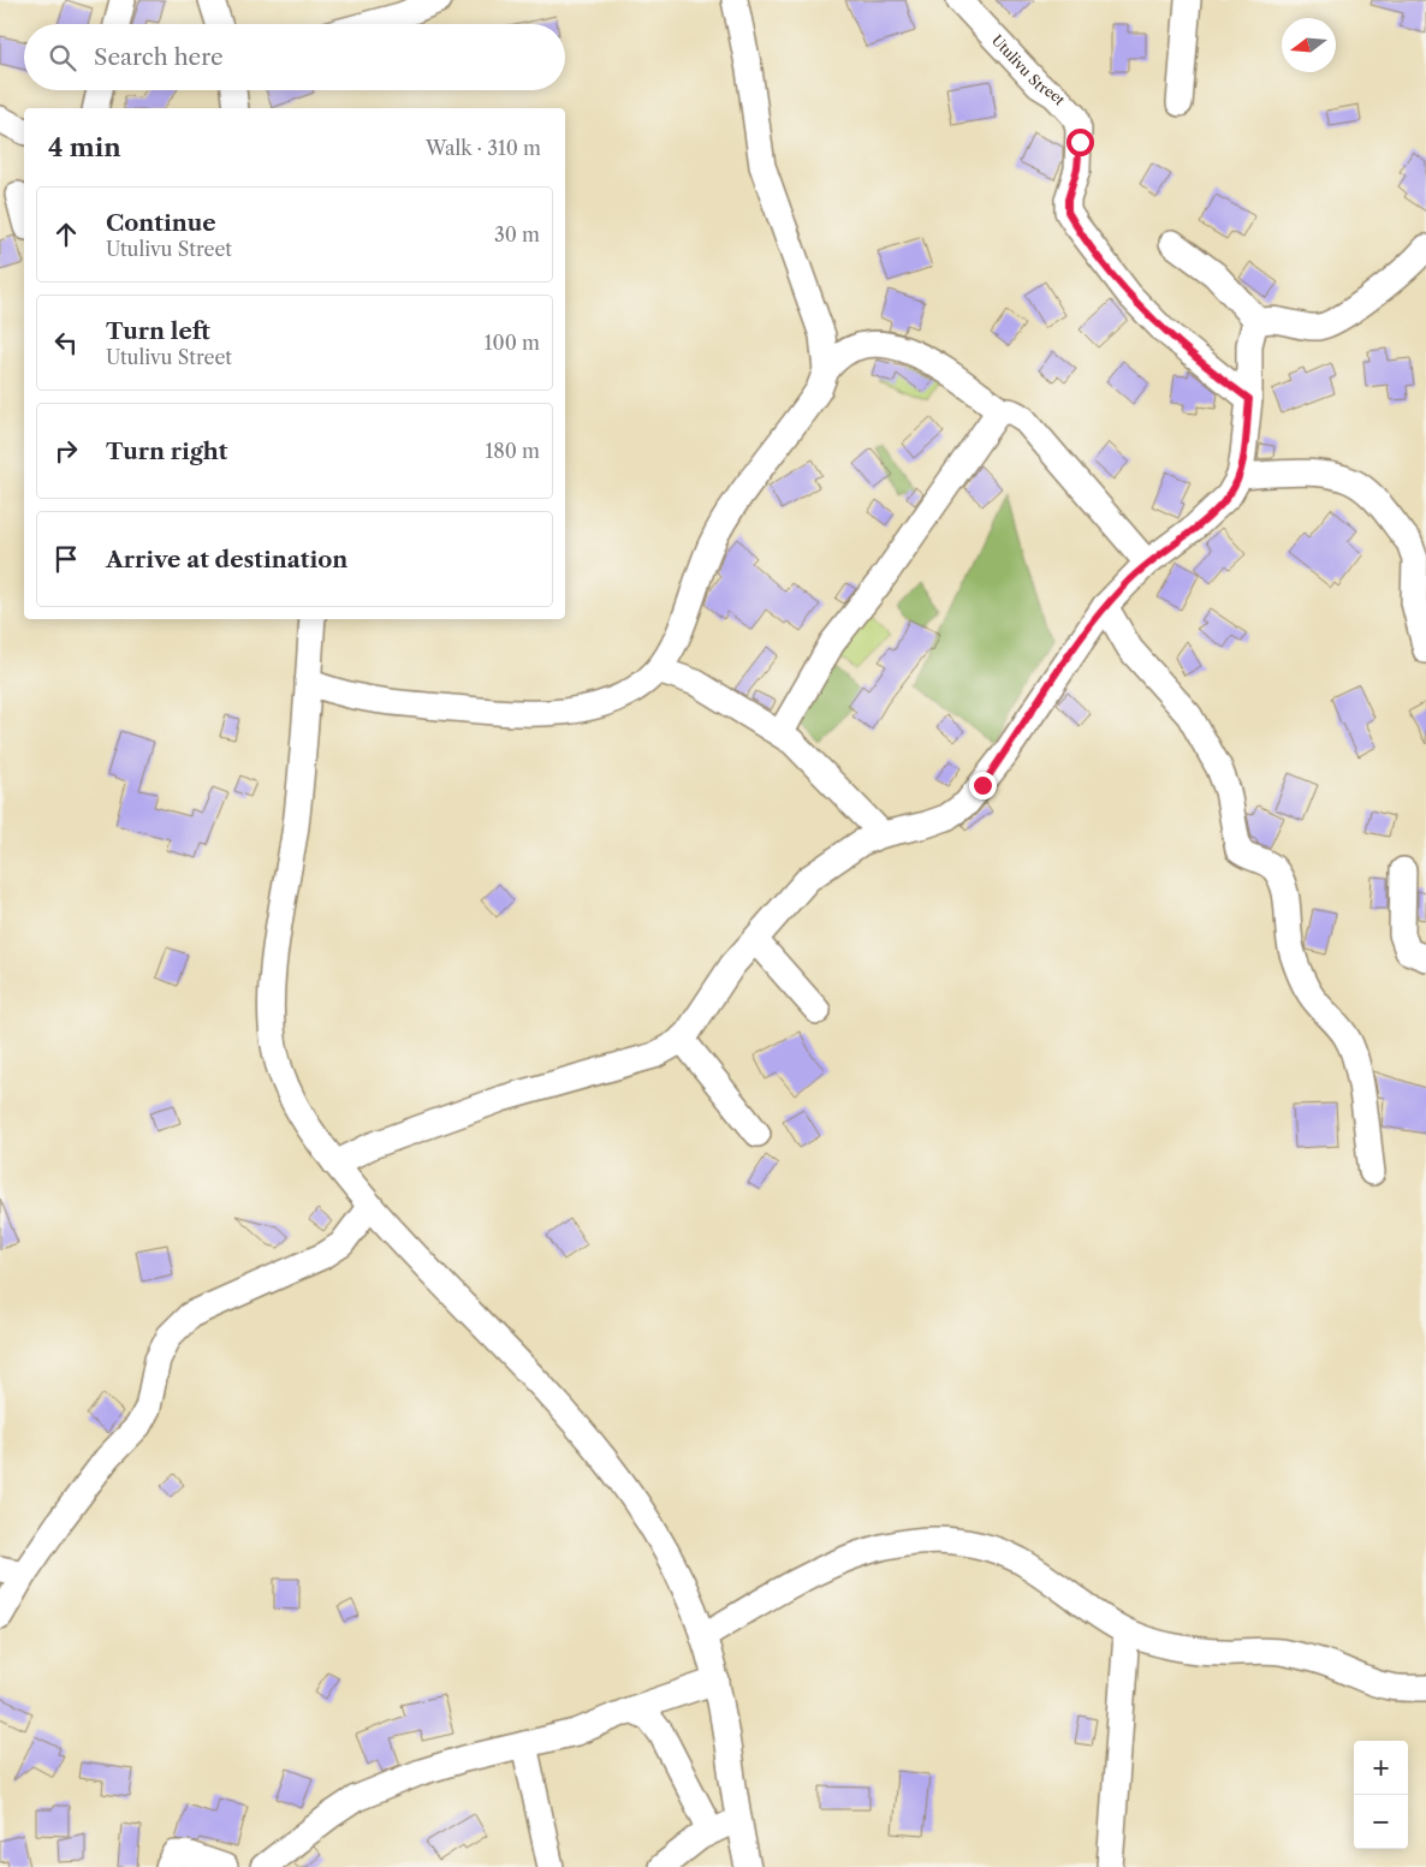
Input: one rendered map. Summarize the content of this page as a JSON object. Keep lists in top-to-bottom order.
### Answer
{
  "streets": {
    "street": ["Utulivu Street"]
  },
  "north": "left",
  "page": {
    "search": "Search here",
    "heading": ["4 min", "Walk · 310 m"],
    "list": [
      ["Continue", "Utulivu Street", "30 m"],
      ["Turn left", "Utulivu Street", "100 m"],
      ["Turn right", "180 m"],
      "Arrive at destination"
    ],
    "map_buttons": ["+", "−"]
  }
}
